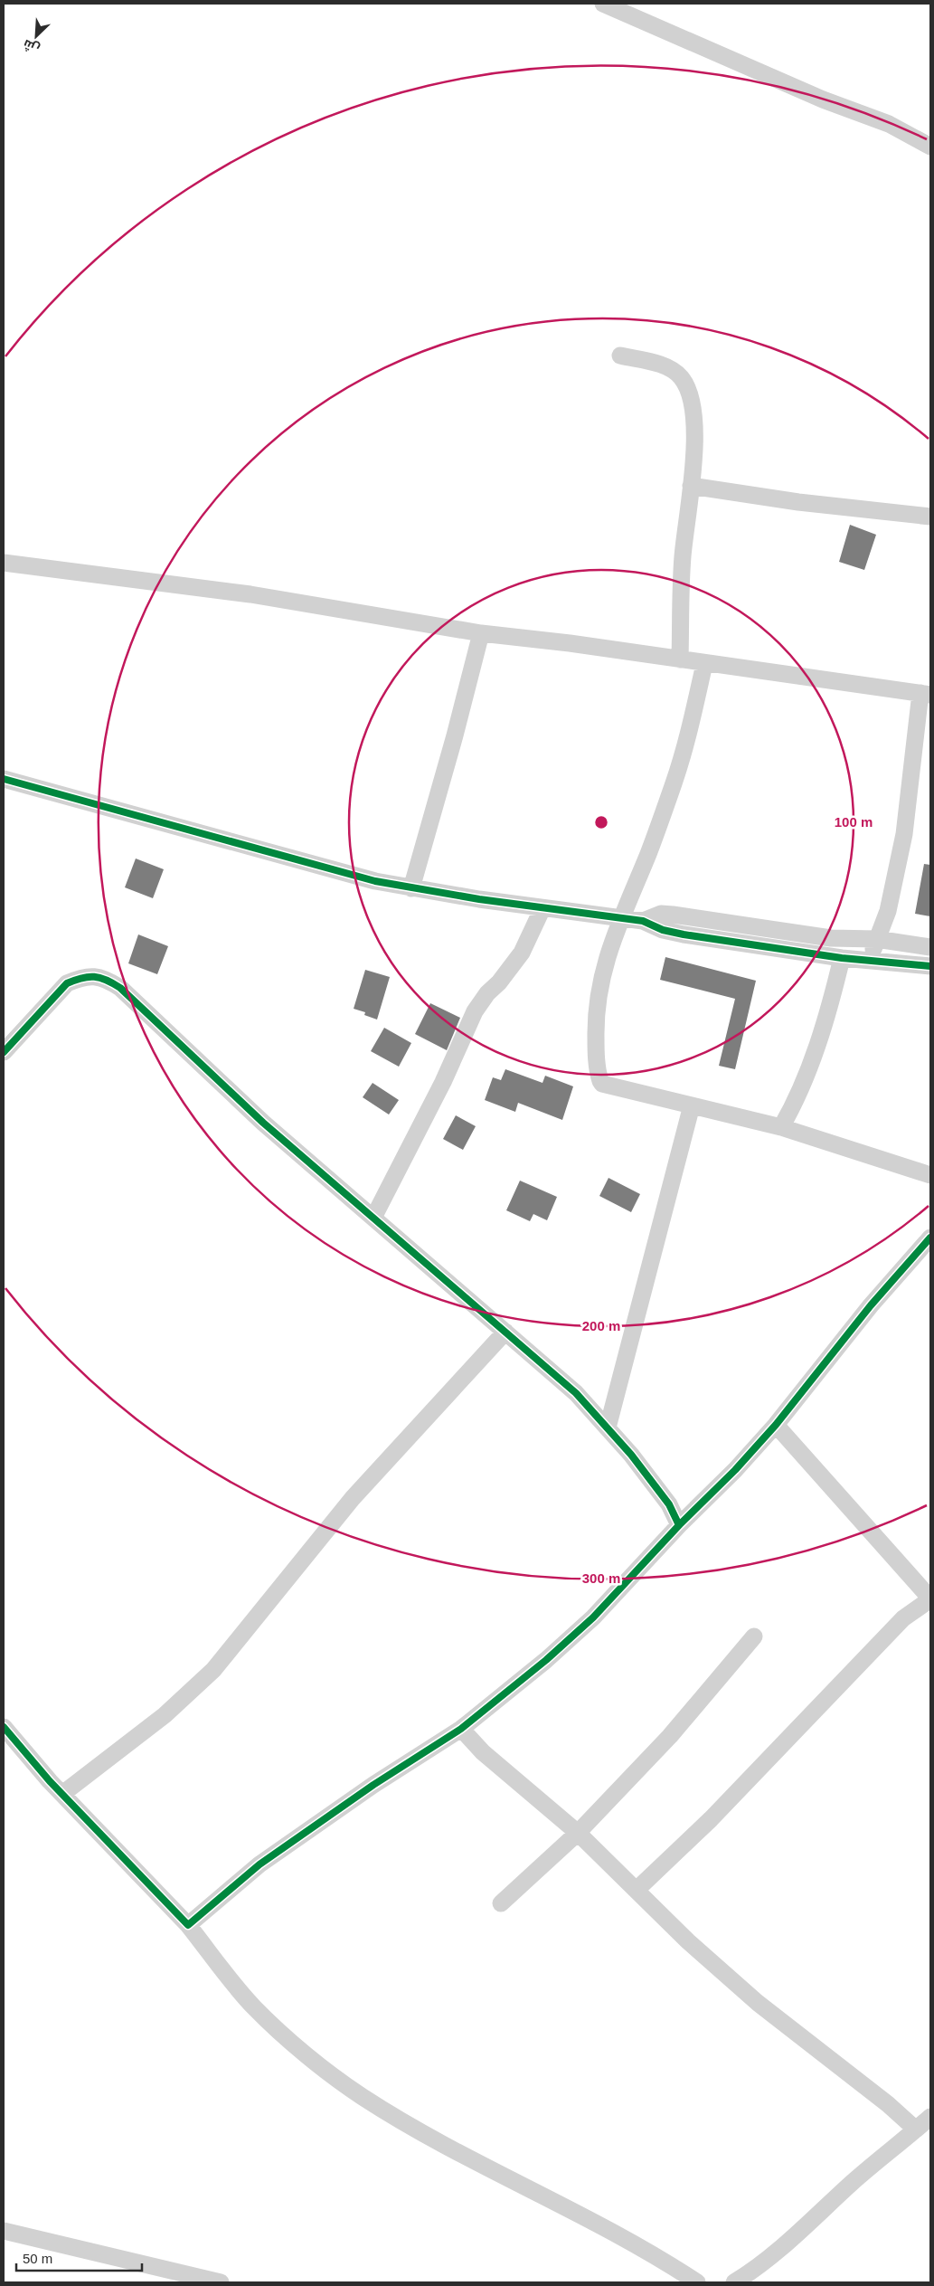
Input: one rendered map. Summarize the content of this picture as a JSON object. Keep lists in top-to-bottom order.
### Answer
{
  "scale_bar": "50 m",
  "north": "bottom left",
  "rings": ["100 m", "200 m", "300 m"]
}
